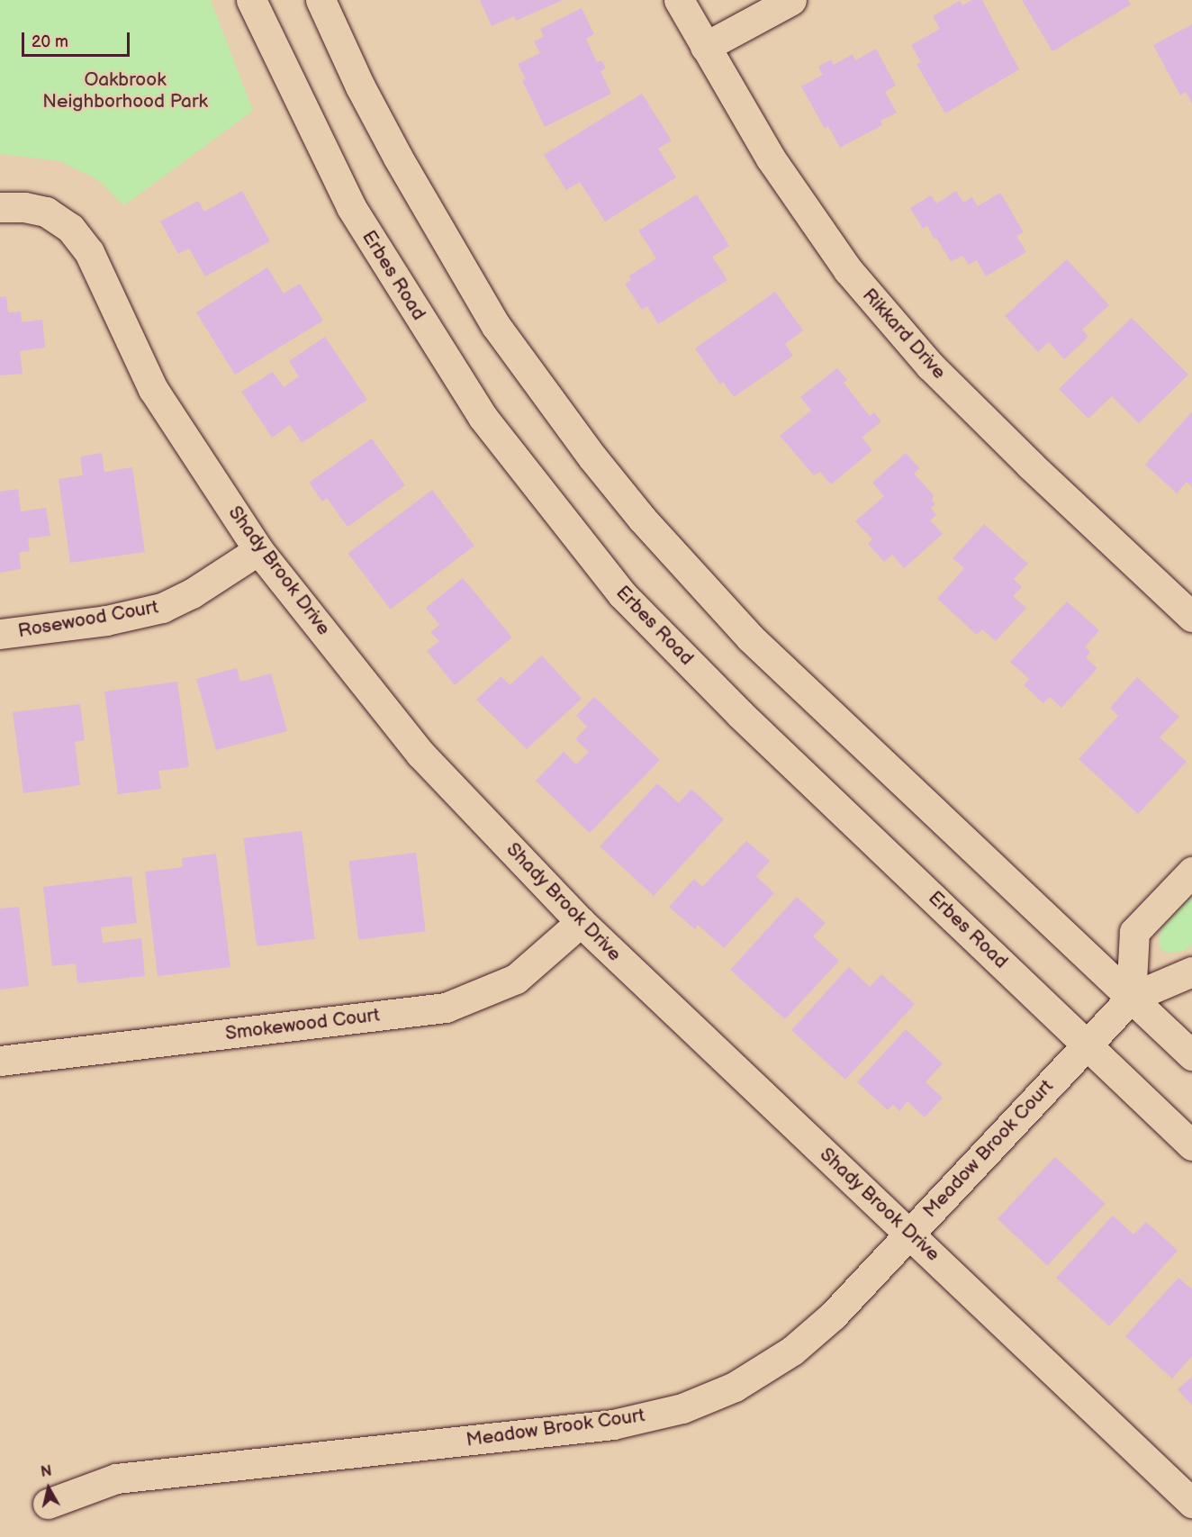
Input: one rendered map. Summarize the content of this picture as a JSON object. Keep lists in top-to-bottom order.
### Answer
{
  "streets": {
    "street": [
      "Erbes Road",
      "Rikkard Drive",
      "Shady Brook Drive",
      "Rosewood Court",
      "Smokewood Court",
      "Meadow Brook Court"
    ]
  },
  "crossings": [
    ["Erbes Road", "Meadow Brook Court"],
    ["Shady Brook Drive", "Rosewood Court"],
    ["Shady Brook Drive", "Smokewood Court"],
    ["Shady Brook Drive", "Meadow Brook Court"]
  ],
  "parks": ["Oakbrook Neighborhood Park"],
  "scale_bar": "20 m",
  "north": "top"
}
